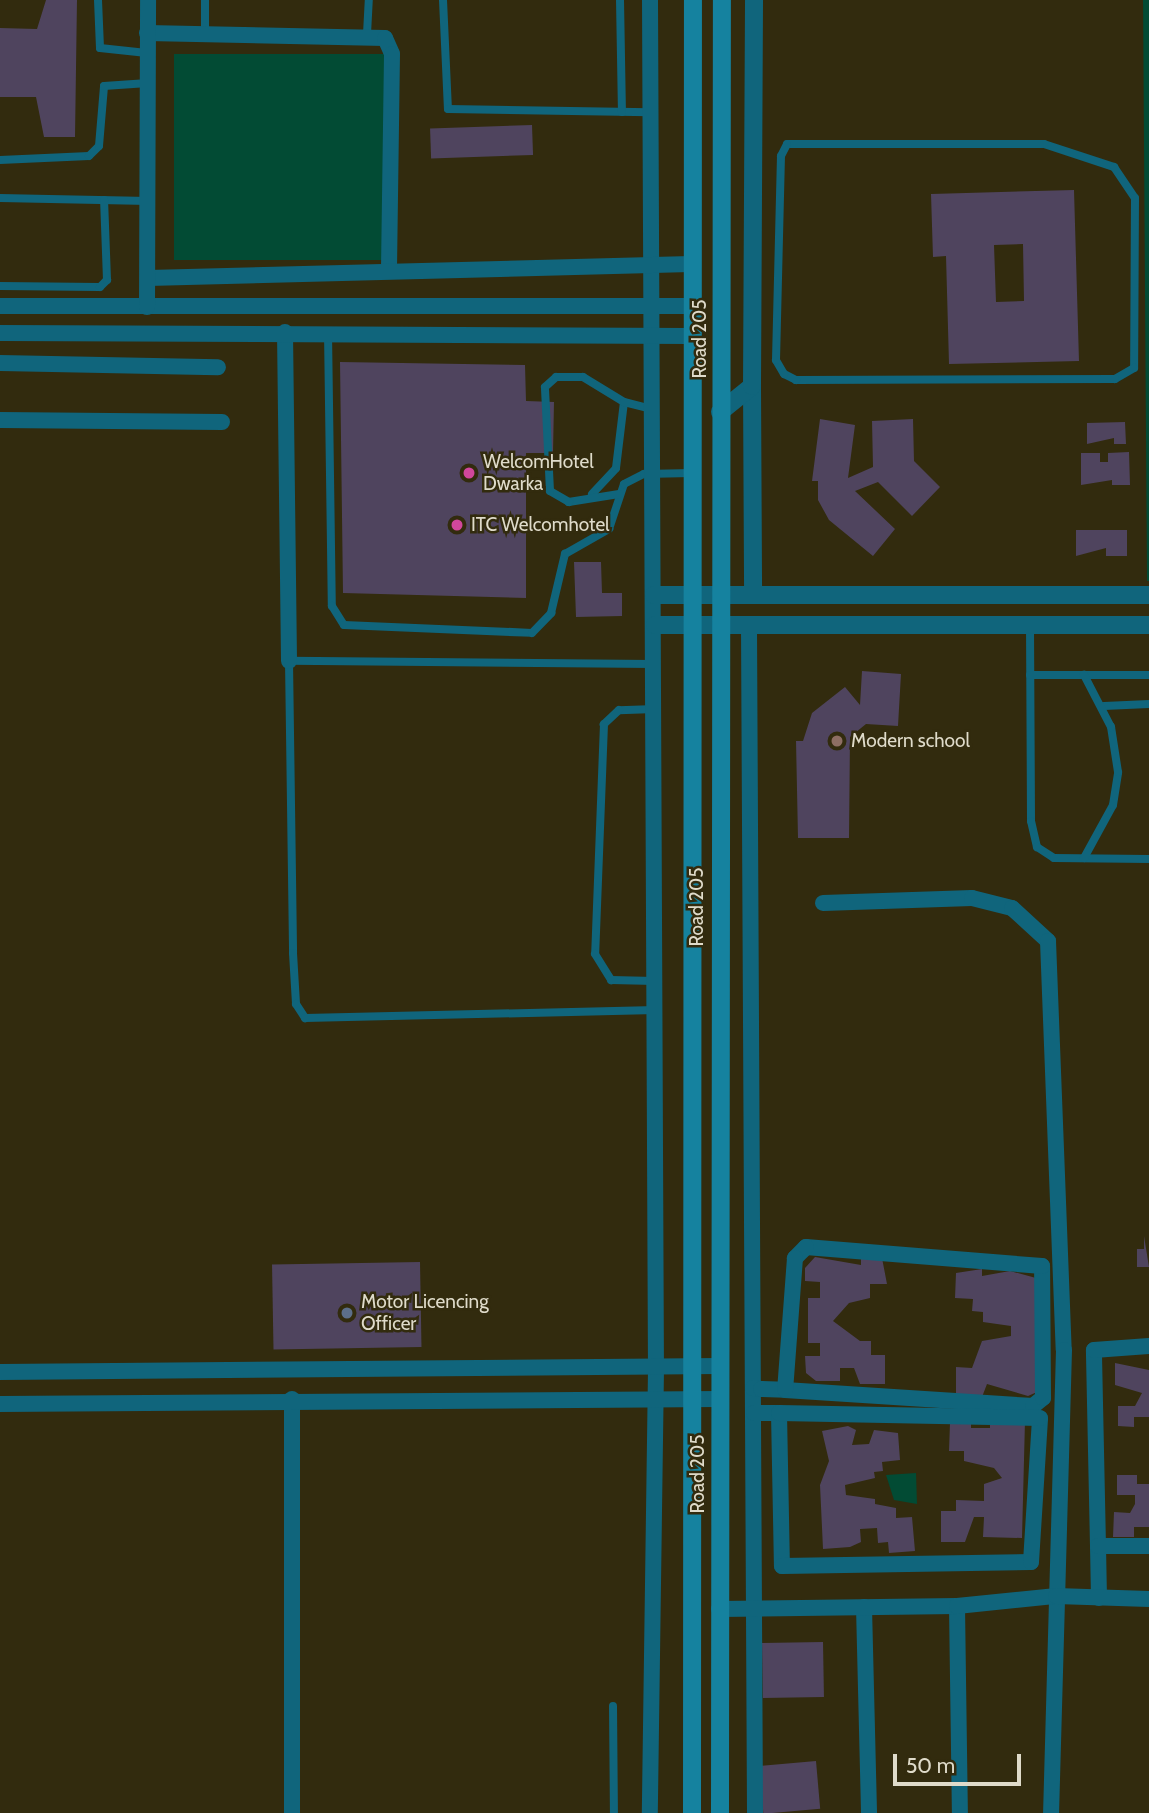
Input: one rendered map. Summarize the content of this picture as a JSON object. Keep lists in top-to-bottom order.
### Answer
{
  "streets": {
    "main road": ["Road 205"]
  },
  "places": [
    "WelcomHotel Dwarka",
    "ITC Welcomhotel",
    "Modern school",
    "Motor Licencing Officer"
  ],
  "scale_bar": "50 m"
}
